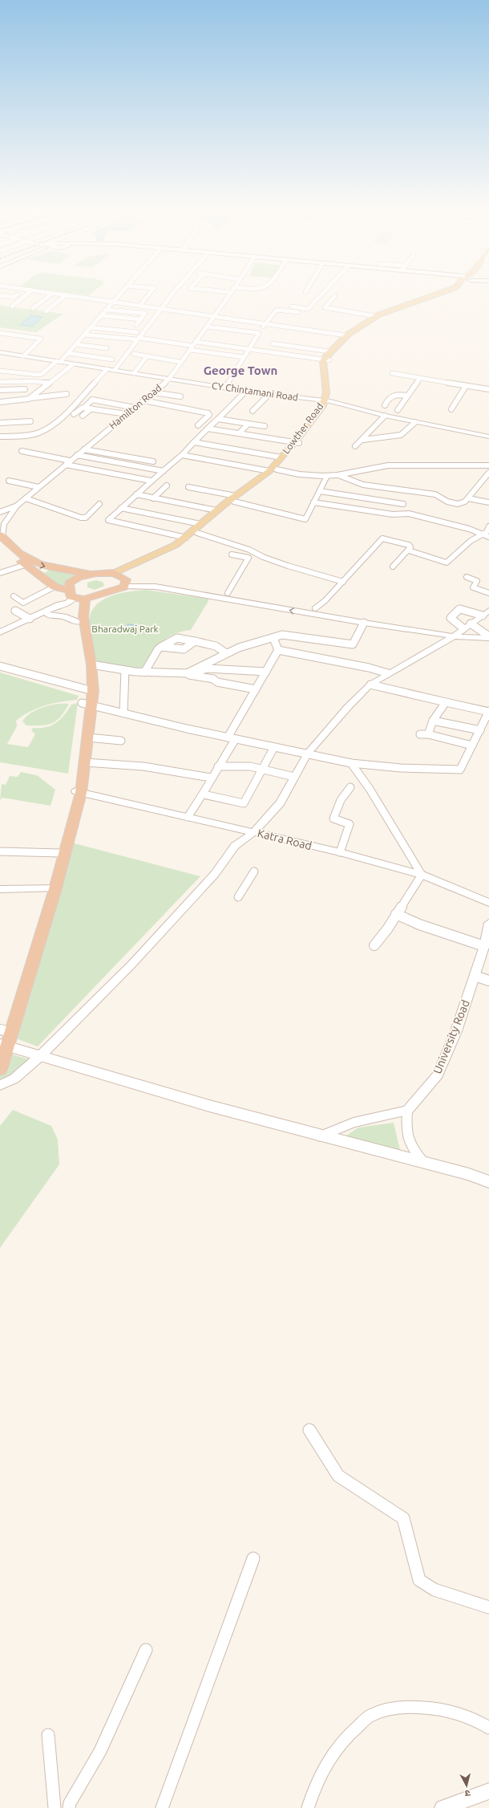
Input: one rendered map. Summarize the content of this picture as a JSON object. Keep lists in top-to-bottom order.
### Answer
{
  "streets": {
    "main road": ["Lowther Road"],
    "street": [
      "CY Chintamani Road",
      "Hamilton Road",
      "Katra Road",
      "University Road"
    ]
  },
  "crossings": [
    ["CY Chintamani Road", "Hamilton Road"],
    ["CY Chintamani Road", "Lowther Road"]
  ],
  "districts": ["George Town"],
  "parks": ["Bharadwaj Park"],
  "north": "bottom"
}
